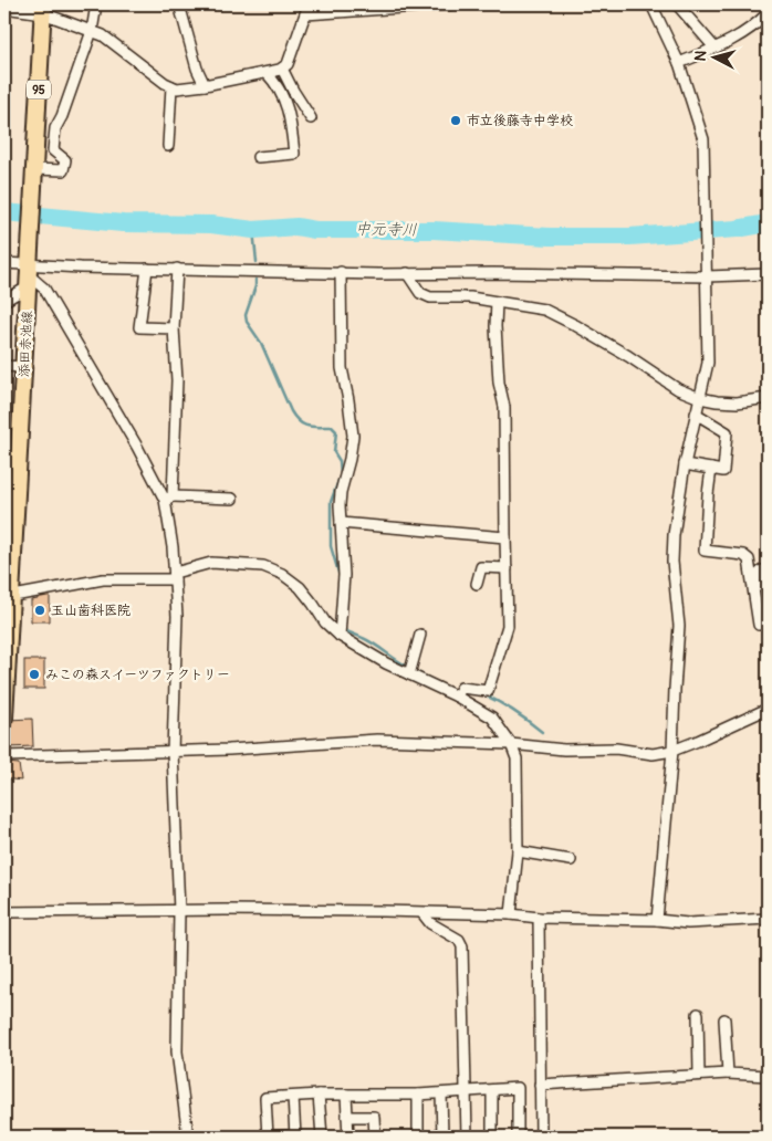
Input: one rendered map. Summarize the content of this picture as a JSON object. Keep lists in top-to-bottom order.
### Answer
{
  "streets": {
    "main road": ["95", "添田赤池線"]
  },
  "water": ["中元寺川"],
  "places": ["市立後藤寺中学校", "玉山歯科医院", "みこの森スイーツファクトリー"],
  "north": "left"
}
